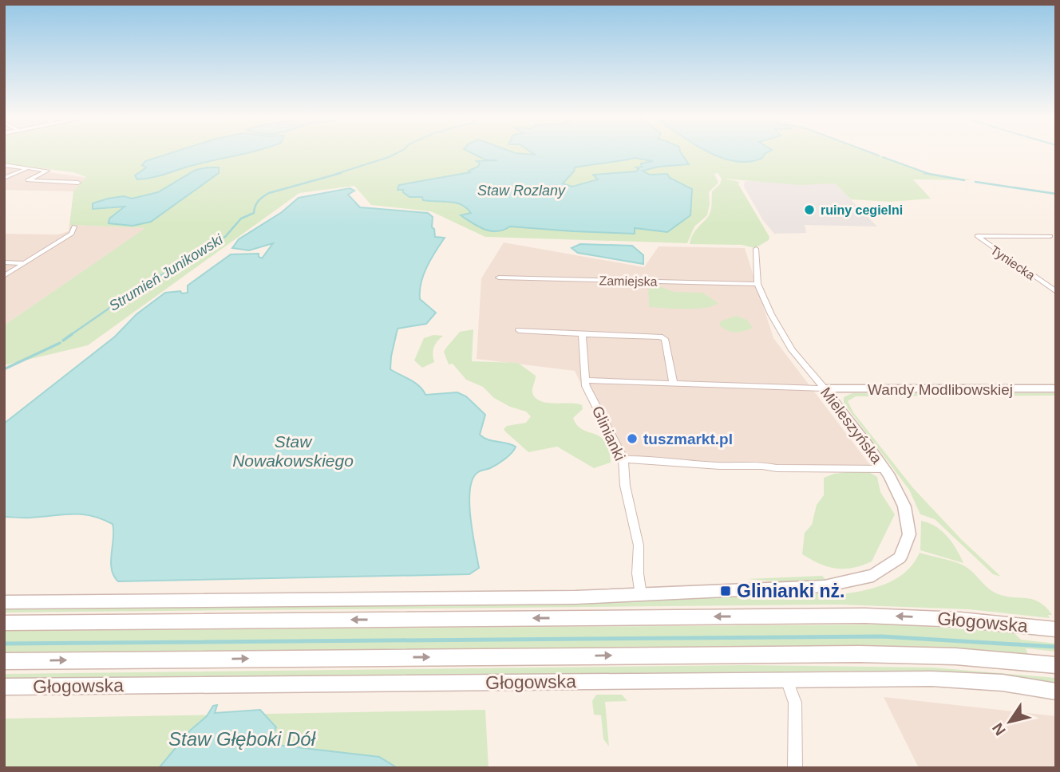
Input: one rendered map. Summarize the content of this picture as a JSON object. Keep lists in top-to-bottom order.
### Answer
{
  "streets": {
    "main road": ["Głogowska"],
    "street": [
      "Tyniecka",
      "Zamiejska",
      "Wandy Modlibowskiej",
      "Mieleszyńska",
      "Glinianki"
    ]
  },
  "crossings": [
    ["Zamiejska", "Mieleszyńska"],
    ["Wandy Modlibowskiej", "Mieleszyńska"],
    ["Mieleszyńska", "Glinianki"]
  ],
  "water": [
    "Staw Rozlany",
    "Strumień Junikowski",
    "Staw Nowakowskiego",
    "Staw Głęboki Dół"
  ],
  "places": {
    "other": ["ruiny cegielni", "tuszmarkt.pl"],
    "transit": ["Glinianki nż."]
  },
  "north": "bottom left"
}
